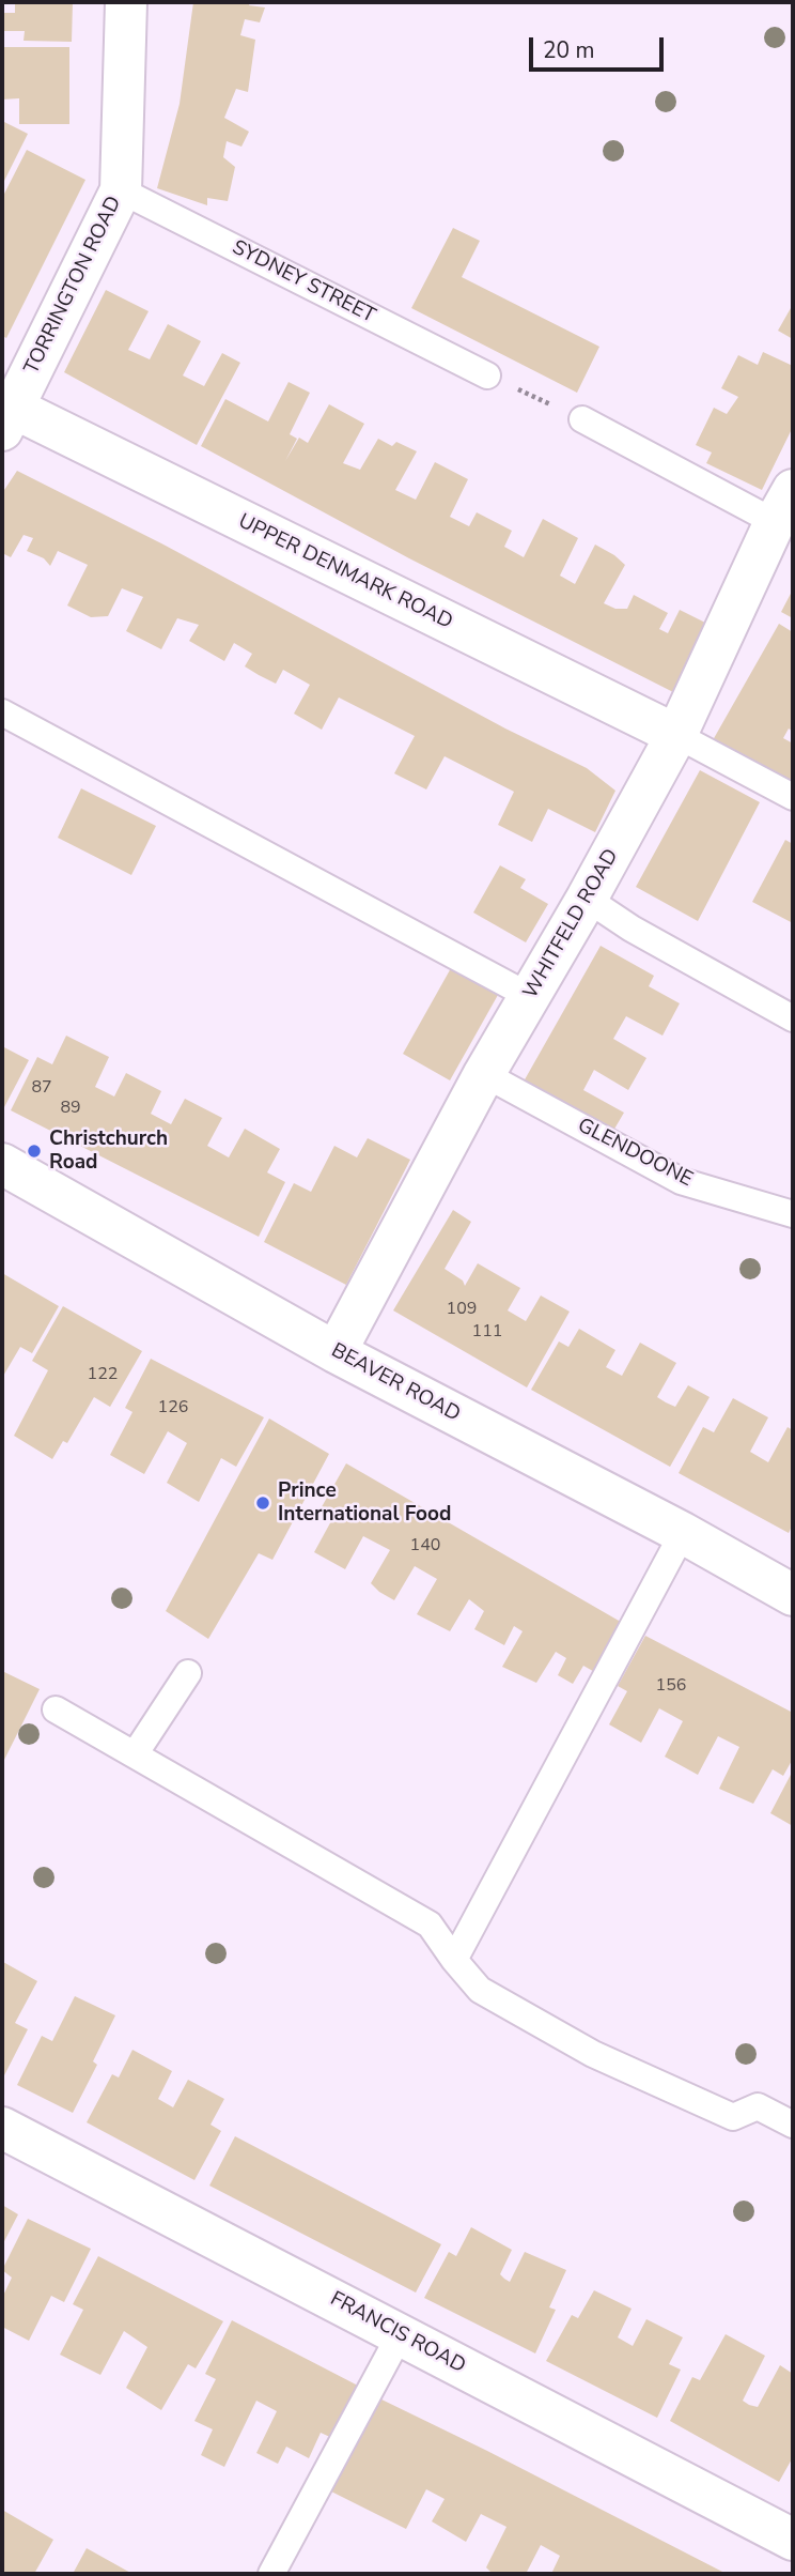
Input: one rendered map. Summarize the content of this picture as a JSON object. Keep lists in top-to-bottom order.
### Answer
{
  "streets": {
    "street": [
      "TORRINGTON ROAD",
      "UPPER DENMARK ROAD",
      "WHITFELD ROAD",
      "BEAVER ROAD",
      "FRANCIS ROAD"
    ],
    "lane": ["SYDNEY STREET", "GLENDOONE"]
  },
  "crossings": [
    ["SYDNEY STREET", "TORRINGTON ROAD"],
    ["TORRINGTON ROAD", "UPPER DENMARK ROAD"],
    ["UPPER DENMARK ROAD", "WHITFELD ROAD"],
    ["WHITFELD ROAD", "GLENDOONE"],
    ["WHITFELD ROAD", "BEAVER ROAD"]
  ],
  "places": ["Christchurch Road", "Prince International Food"],
  "house_numbers": [
    "87",
    "89",
    "109",
    "111",
    "122",
    "126",
    "140",
    "156"
  ],
  "scale_bar": "20 m"
}
